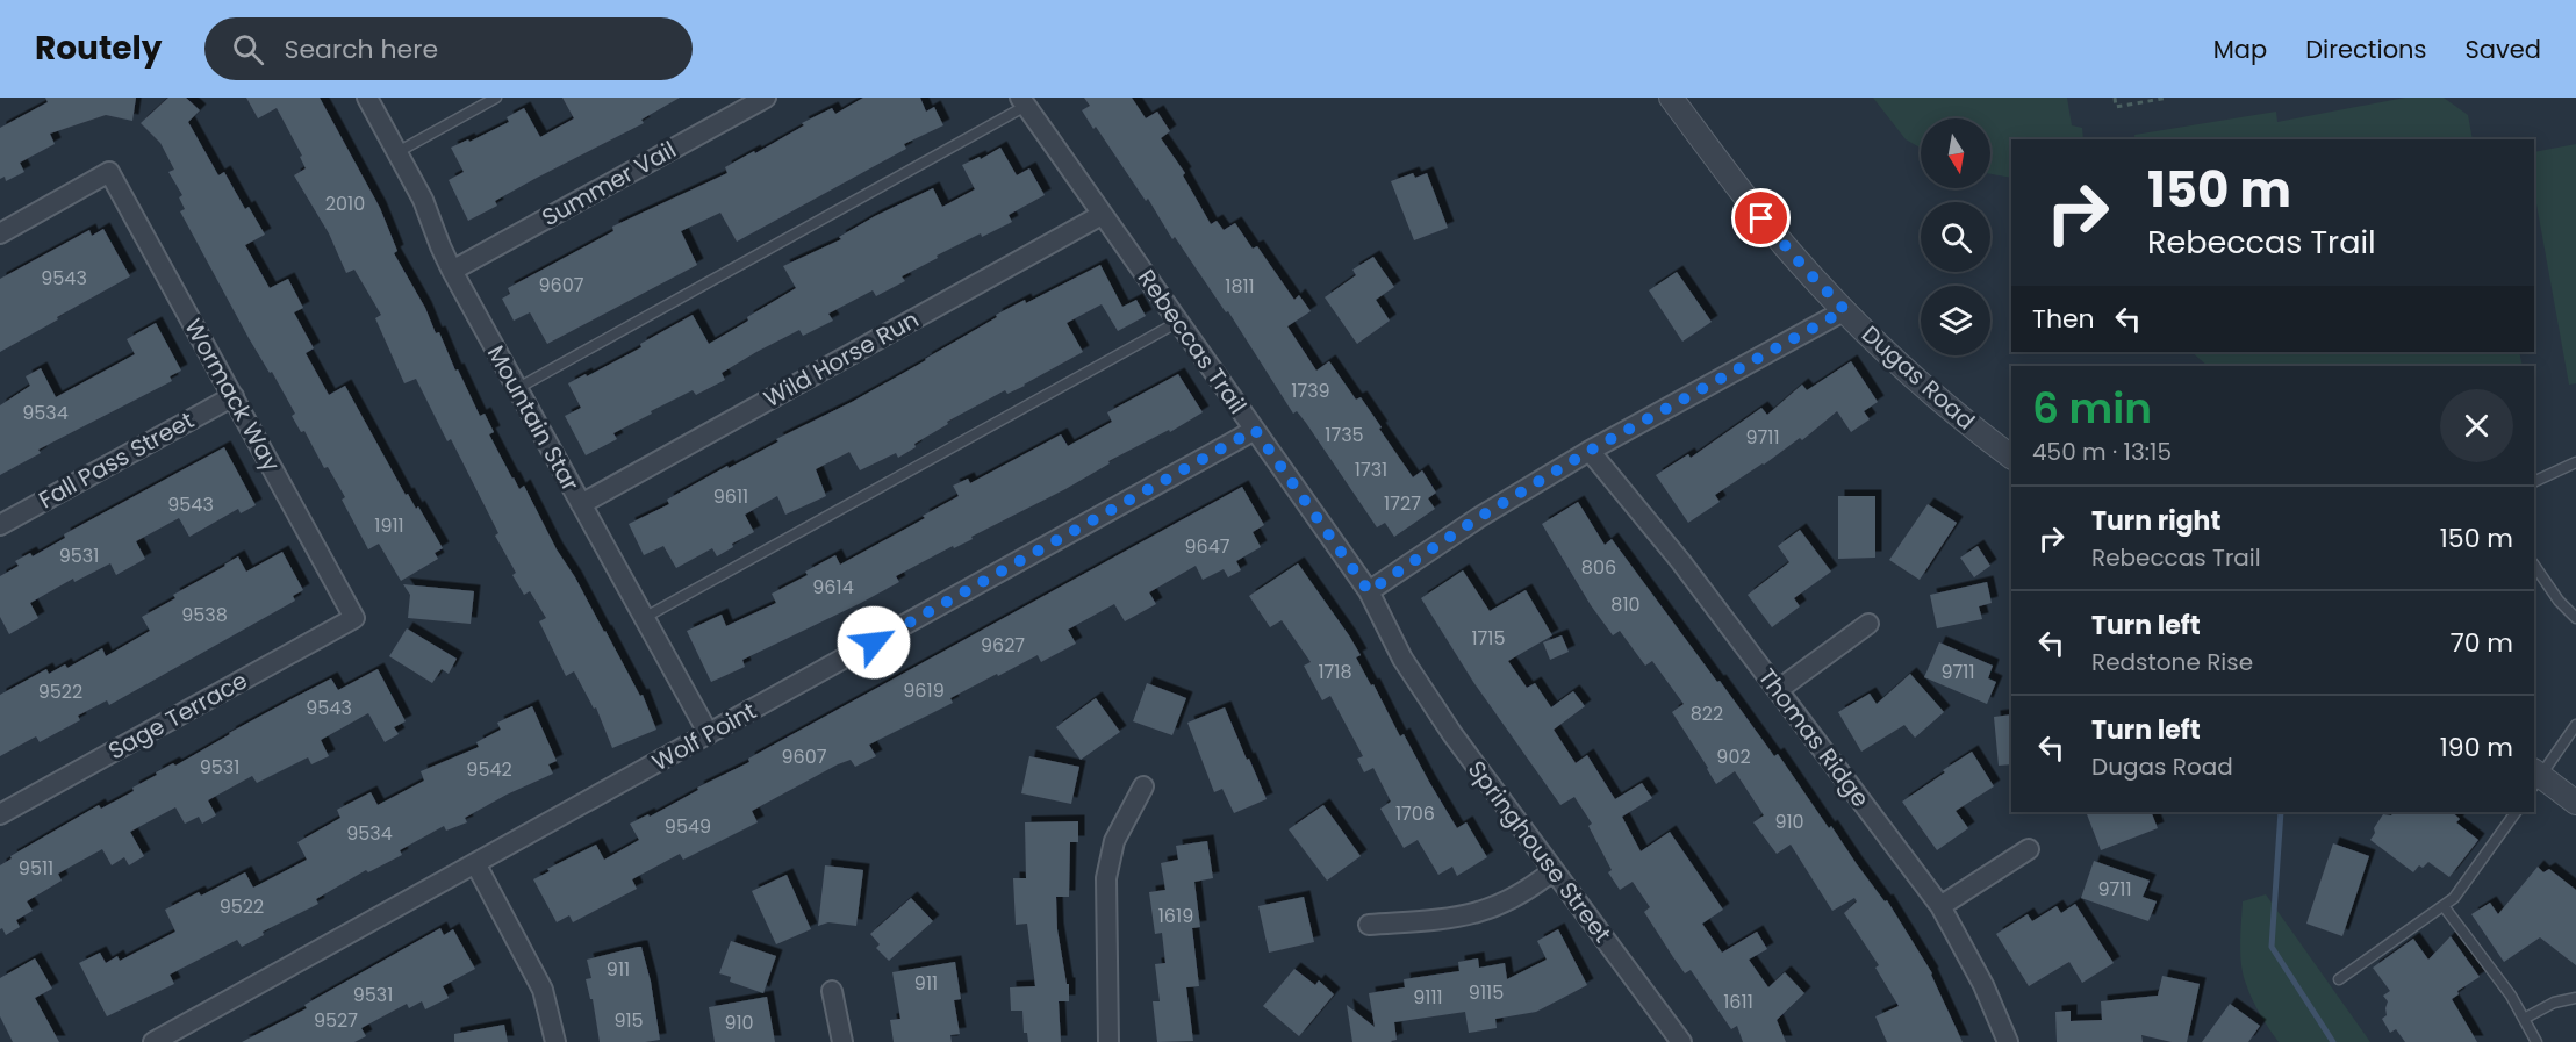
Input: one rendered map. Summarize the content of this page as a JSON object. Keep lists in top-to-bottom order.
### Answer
{
  "streets": {
    "street": [
      "Summer Vail",
      "Rebeccas Trail",
      "Wild Horse Run",
      "Dugas Road",
      "Wormack Way",
      "Mountain Star",
      "Fall Pass Street",
      "Sage Terrace",
      "Wolf Point",
      "Thomas Ridge",
      "Springhouse Street"
    ]
  },
  "crossings": [
    ["Summer Vail", "Mountain Star"],
    ["Rebeccas Trail", "Wild Horse Run"],
    ["Rebeccas Trail", "Wolf Point"],
    ["Rebeccas Trail", "Springhouse Street"],
    ["Wild Horse Run", "Mountain Star"],
    ["Wormack Way", "Fall Pass Street"],
    ["Wormack Way", "Sage Terrace"],
    ["Mountain Star", "Wolf Point"]
  ],
  "house_numbers": [
    "2010",
    "9543",
    "9607",
    "1811",
    "1739",
    "9534",
    "1735",
    "9711",
    "1731",
    "9611",
    "1727",
    "9543",
    "1911",
    "9647",
    "9531",
    "806",
    "9614",
    "810",
    "9538",
    "1715",
    "9627",
    "1718",
    "9711",
    "9619",
    "9522",
    "9543",
    "822",
    "9607",
    "902",
    "9531",
    "9542",
    "1706",
    "910",
    "9549",
    "9534",
    "9511",
    "9711",
    "9522",
    "1619",
    "911",
    "911",
    "9115",
    "9531",
    "9111",
    "1611",
    "9527",
    "915",
    "910"
  ],
  "north": "bottom",
  "page": {
    "header": "Routely",
    "search": "Search here",
    "nav": ["Map", "Directions", "Saved"],
    "turn": ["150 m", "Rebeccas Trail"],
    "then": "Then",
    "heading": ["6 min", "450 m · 13:15"],
    "list": [
      {
        "name": "Turn right",
        "note": "Rebeccas Trail",
        "value": "150 m"
      },
      {
        "name": "Turn left",
        "note": "Redstone Rise",
        "value": "70 m"
      },
      {
        "name": "Turn left",
        "note": "Dugas Road",
        "value": "190 m"
      }
    ]
  }
}
